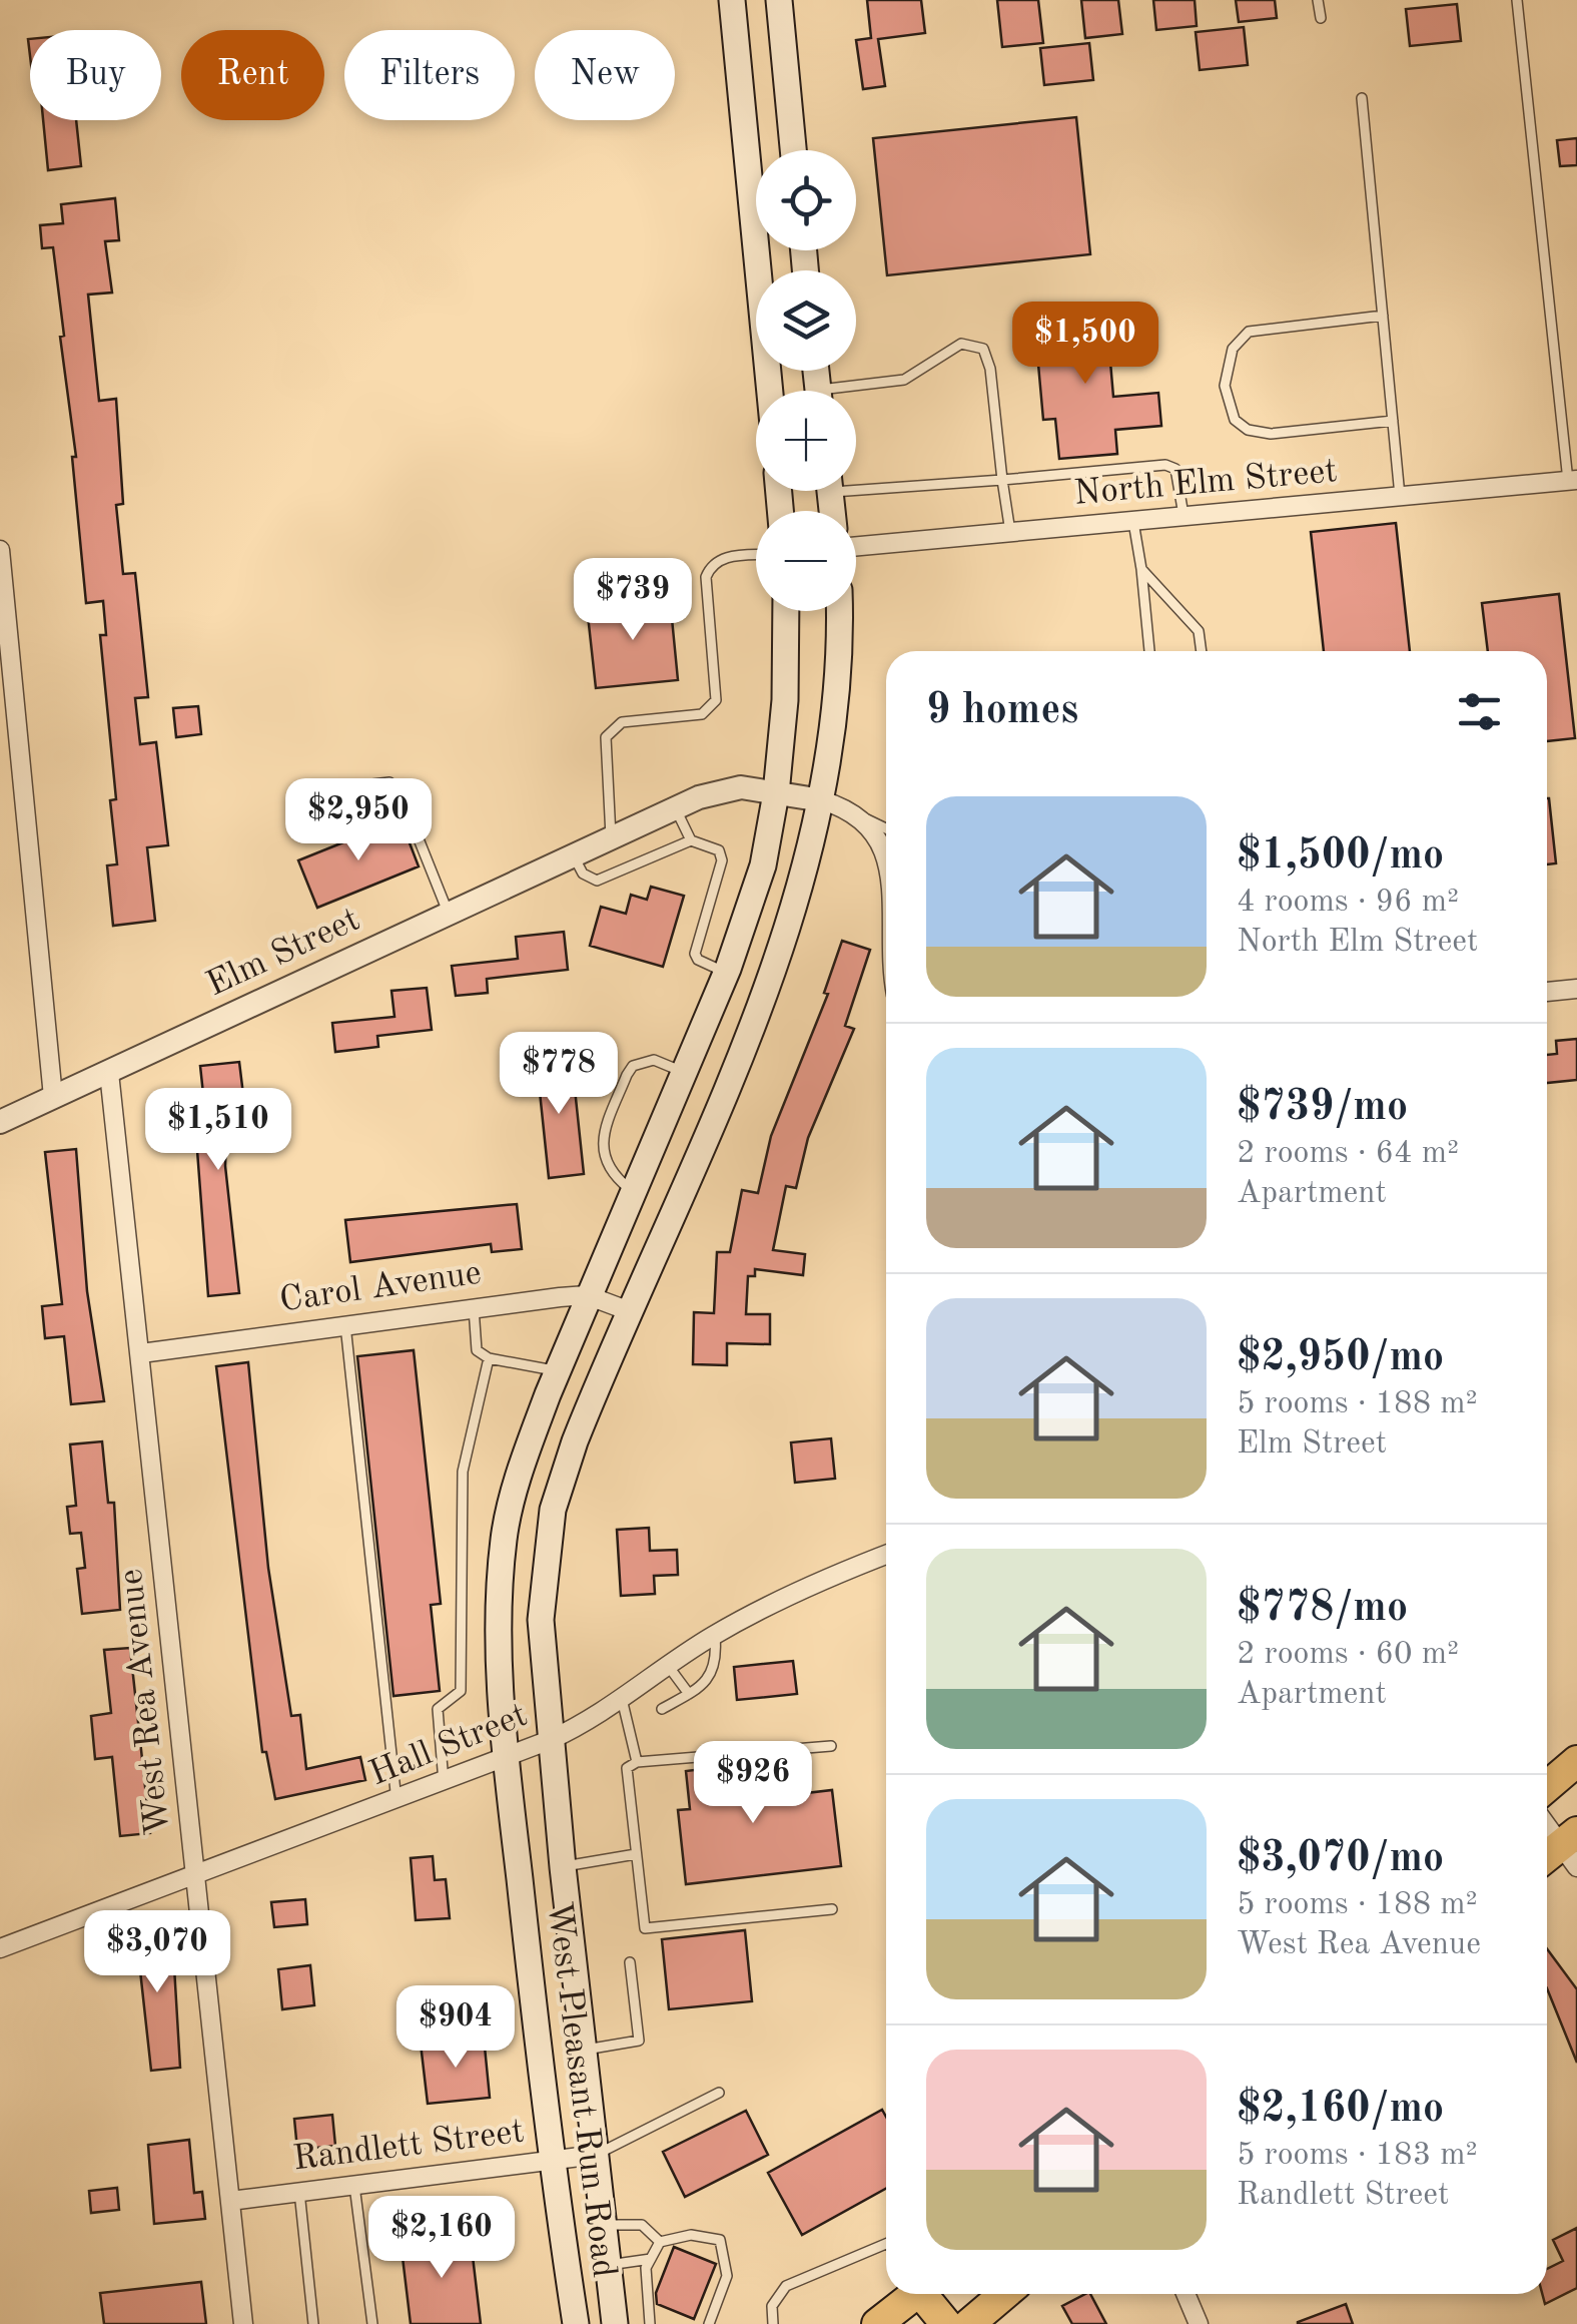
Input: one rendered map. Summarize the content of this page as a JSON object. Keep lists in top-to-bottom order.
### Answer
{
  "streets": {
    "main road": ["West Pleasant Run Road"],
    "street": [
      "North Elm Street",
      "Elm Street",
      "Carol Avenue",
      "West Rea Avenue",
      "Hall Street",
      "Randlett Street"
    ]
  },
  "crossings": [
    ["Elm Street", "West Rea Avenue"],
    ["Elm Street", "West Pleasant Run Road"],
    ["Carol Avenue", "West Rea Avenue"],
    ["Carol Avenue", "West Pleasant Run Road"],
    ["West Rea Avenue", "Hall Street"],
    ["West Rea Avenue", "Randlett Street"],
    ["Hall Street", "West Pleasant Run Road"],
    ["West Pleasant Run Road", "Randlett Street"]
  ],
  "page": {
    "chip": [
      "Buy",
      "Rent",
      "Filters",
      "New"
    ],
    "map_buttons": ["+", "−"],
    "price": [
      "$1,500",
      "$739",
      "$2,950",
      "$778",
      "$1,510",
      "$926",
      "$3,070",
      "$904",
      "$2,160"
    ],
    "heading": "9 homes",
    "list": [
      {
        "name": "$1,500/mo",
        "note": "4 rooms · 96 m² · North Elm Street"
      },
      {
        "name": "$739/mo",
        "note": "2 rooms · 64 m² · Apartment"
      },
      {
        "name": "$2,950/mo",
        "note": "5 rooms · 188 m² · Elm Street"
      },
      {
        "name": "$778/mo",
        "note": "2 rooms · 60 m² · Apartment"
      },
      {
        "name": "$3,070/mo",
        "note": "5 rooms · 188 m² · West Rea Avenue"
      },
      {
        "name": "$2,160/mo",
        "note": "5 rooms · 183 m² · Randlett Street"
      }
    ]
  }
}
